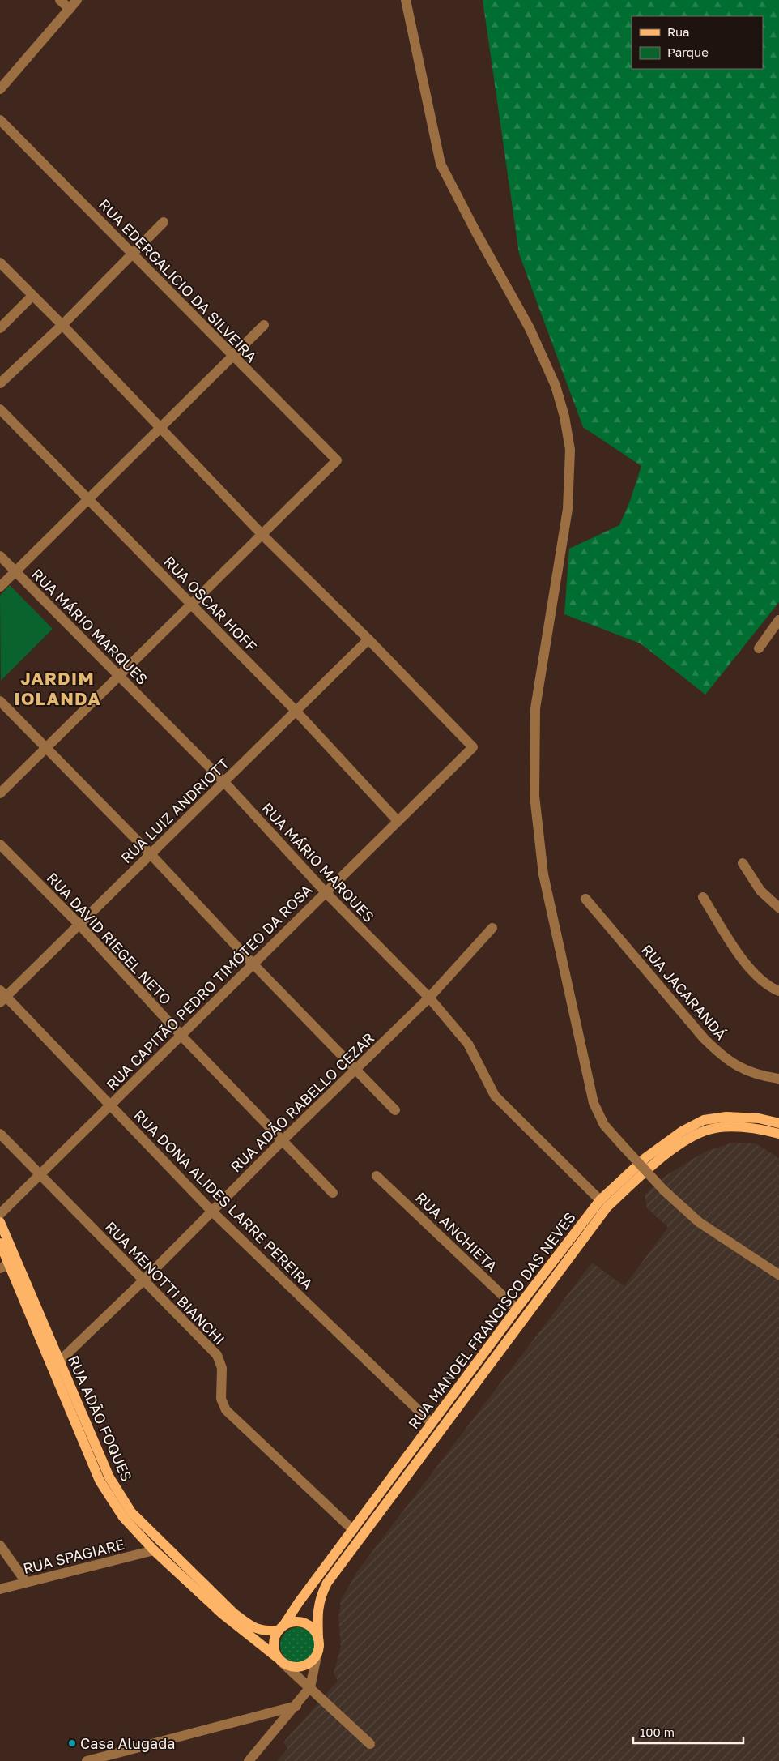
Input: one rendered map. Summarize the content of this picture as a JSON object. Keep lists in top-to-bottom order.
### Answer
{
  "streets": {
    "main road": ["RUA MANOEL FRANCISCO DAS NEVES", "RUA ADÃO FOQUES"],
    "street": [
      "RUA EDERGALICIO DA SILVEIRA",
      "RUA OSCAR HOFF",
      "RUA MÁRIO MARQUES",
      "RUA LUIZ ANDRIOTT",
      "RUA DAVID RIEGEL NETO",
      "RUA CAPITÃO PEDRO TIMÓTEO DA ROSA",
      "RUA JACARANDÁ",
      "RUA ADÃO RABELLO CEZAR",
      "RUA DONA ALIDES LARRE PEREIRA",
      "RUA ANCHIETA",
      "RUA MENOTTI BIANCHI",
      "RUA SPAGIARE"
    ]
  },
  "crossings": [
    ["RUA OSCAR HOFF", "RUA LUIZ ANDRIOTT"],
    ["RUA OSCAR HOFF", "RUA CAPITÃO PEDRO TIMÓTEO DA ROSA"],
    ["RUA MÁRIO MARQUES", "RUA LUIZ ANDRIOTT"],
    ["RUA MÁRIO MARQUES", "RUA CAPITÃO PEDRO TIMÓTEO DA ROSA"],
    ["RUA MÁRIO MARQUES", "RUA ADÃO RABELLO CEZAR"],
    ["RUA MÁRIO MARQUES", "RUA MANOEL FRANCISCO DAS NEVES"],
    ["RUA LUIZ ANDRIOTT", "RUA DAVID RIEGEL NETO"],
    ["RUA LUIZ ANDRIOTT", "RUA CAPITÃO PEDRO TIMÓTEO DA ROSA"],
    ["RUA LUIZ ANDRIOTT", "RUA DONA ALIDES LARRE PEREIRA"],
    ["RUA DAVID RIEGEL NETO", "RUA CAPITÃO PEDRO TIMÓTEO DA ROSA"],
    ["RUA DAVID RIEGEL NETO", "RUA ADÃO RABELLO CEZAR"],
    ["RUA CAPITÃO PEDRO TIMÓTEO DA ROSA", "RUA DONA ALIDES LARRE PEREIRA"],
    ["RUA CAPITÃO PEDRO TIMÓTEO DA ROSA", "RUA MENOTTI BIANCHI"],
    ["RUA ADÃO RABELLO CEZAR", "RUA DONA ALIDES LARRE PEREIRA"],
    ["RUA ADÃO RABELLO CEZAR", "RUA MENOTTI BIANCHI"],
    ["RUA ADÃO RABELLO CEZAR", "RUA ADÃO FOQUES"],
    ["RUA DONA ALIDES LARRE PEREIRA", "RUA MANOEL FRANCISCO DAS NEVES"],
    ["RUA ANCHIETA", "RUA MANOEL FRANCISCO DAS NEVES"],
    ["RUA MENOTTI BIANCHI", "RUA MANOEL FRANCISCO DAS NEVES"],
    ["RUA MANOEL FRANCISCO DAS NEVES", "RUA ADÃO FOQUES"],
    ["RUA ADÃO FOQUES", "RUA SPAGIARE"]
  ],
  "districts": ["JARDIM IOLANDA"],
  "places": ["Casa Alugada"],
  "legend": ["Rua", "Parque"],
  "scale_bar": "100 m"
}
